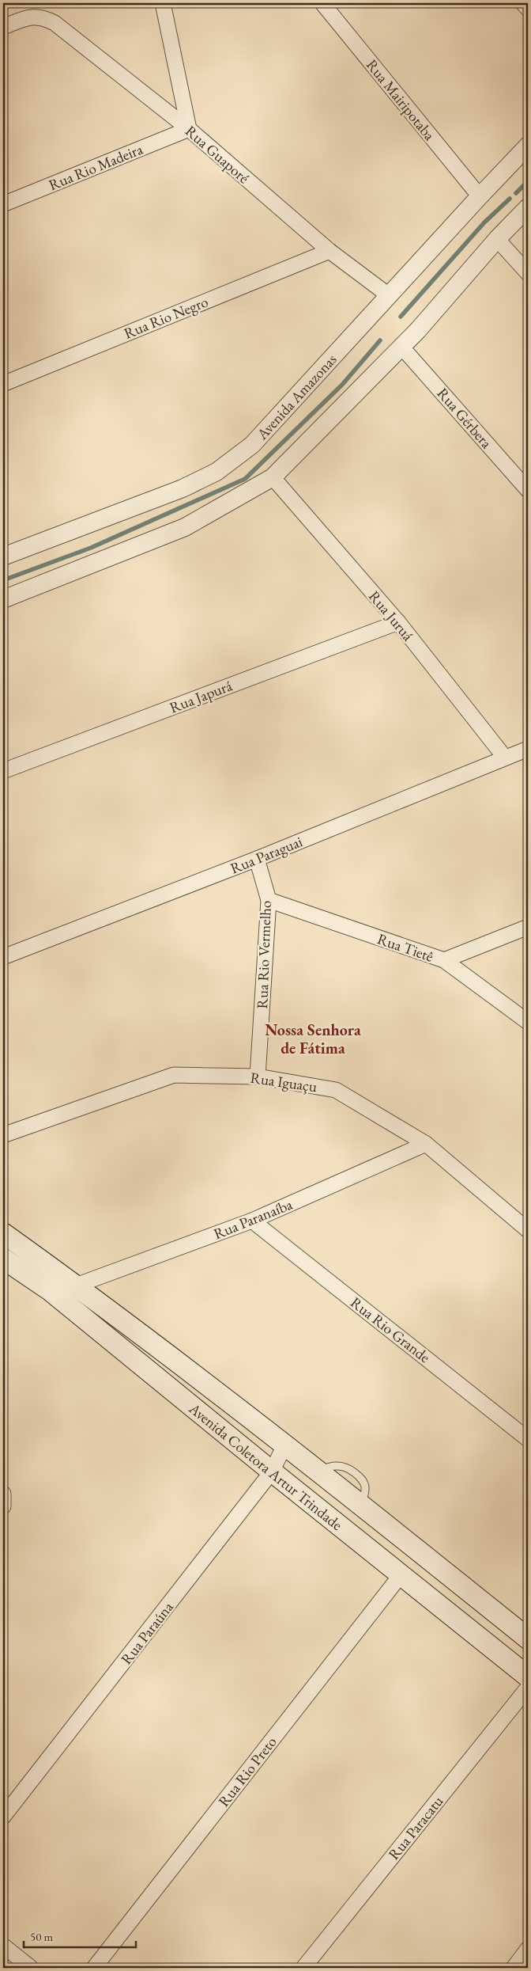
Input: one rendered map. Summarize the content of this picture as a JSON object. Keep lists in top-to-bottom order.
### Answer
{
  "streets": {
    "main road": ["Avenida Coletora Artur Trindade"],
    "street": [
      "Rua Mairipotaba",
      "Rua Guaporé",
      "Rua Rio Madeira",
      "Rua Rio Negro",
      "Avenida Amazonas",
      "Rua Gérbera",
      "Rua Juruá",
      "Rua Japurá",
      "Rua Paraguai",
      "Rua Tietê",
      "Rua Rio Vermelho",
      "Rua Iguaçu",
      "Rua Paranaíba",
      "Rua Rio Grande",
      "Rua Paraúna",
      "Rua Rio Preto",
      "Rua Paracatu"
    ]
  },
  "crossings": [
    ["Rua Mairipotaba", "Avenida Amazonas"],
    ["Rua Guaporé", "Rua Rio Madeira"],
    ["Rua Guaporé", "Rua Rio Negro"],
    ["Rua Guaporé", "Avenida Amazonas"],
    ["Rua Juruá", "Rua Japurá"],
    ["Rua Juruá", "Rua Paraguai"],
    ["Rua Paraguai", "Rua Rio Vermelho"],
    ["Rua Tietê", "Rua Rio Vermelho"],
    ["Rua Rio Vermelho", "Rua Iguaçu"],
    ["Rua Iguaçu", "Rua Paranaíba"],
    ["Rua Paranaíba", "Rua Rio Grande"],
    ["Rua Paranaíba", "Avenida Coletora Artur Trindade"],
    ["Avenida Coletora Artur Trindade", "Rua Paraúna"],
    ["Avenida Coletora Artur Trindade", "Rua Rio Preto"]
  ],
  "districts": ["Nossa Senhora de Fátima"],
  "scale_bar": "50 m"
}
